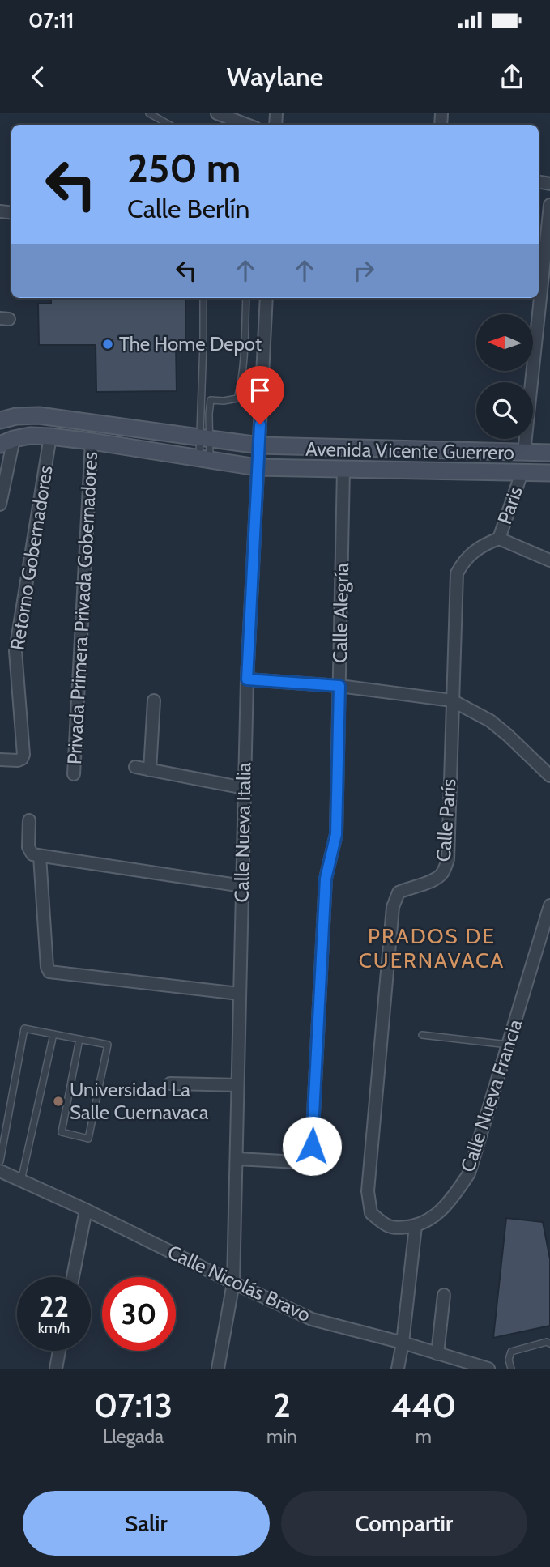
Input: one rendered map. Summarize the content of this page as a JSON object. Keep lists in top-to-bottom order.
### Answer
{
  "streets": {
    "main road": ["Avenida Vicente Guerrero"],
    "street": [
      "Paris",
      "Retorno Gobernadores",
      "Privada Primera Privada Gobernadores",
      "Calle Alegría",
      "Calle París",
      "Calle Nueva Italia",
      "Calle Nueva Francia",
      "Calle Nicolás Bravo"
    ]
  },
  "crossings": [
    ["Avenida Vicente Guerrero", "Paris"],
    ["Avenida Vicente Guerrero", "Retorno Gobernadores"],
    ["Avenida Vicente Guerrero", "Privada Primera Privada Gobernadores"],
    ["Avenida Vicente Guerrero", "Calle Alegría"],
    ["Avenida Vicente Guerrero", "Calle Nueva Italia"],
    ["Paris", "Calle París"],
    ["Calle Alegría", "Calle Nueva Italia"],
    ["Calle París", "Calle Nueva Francia"],
    ["Calle Nueva Italia", "Calle Nicolás Bravo"]
  ],
  "districts": ["PRADOS DE CUERNAVACA"],
  "places": ["The Home Depot", "Universidad La Salle Cuernavaca"],
  "north": "left",
  "page": {
    "status": "07:11",
    "header": "Waylane",
    "turn": ["250 m", "Calle Berlín"],
    "speed": "22 km/h",
    "limit": "30",
    "eta": [
      "07:13",
      "Llegada",
      "2",
      "min",
      "440",
      "m"
    ],
    "buttons": ["Salir", "Compartir"]
  }
}
